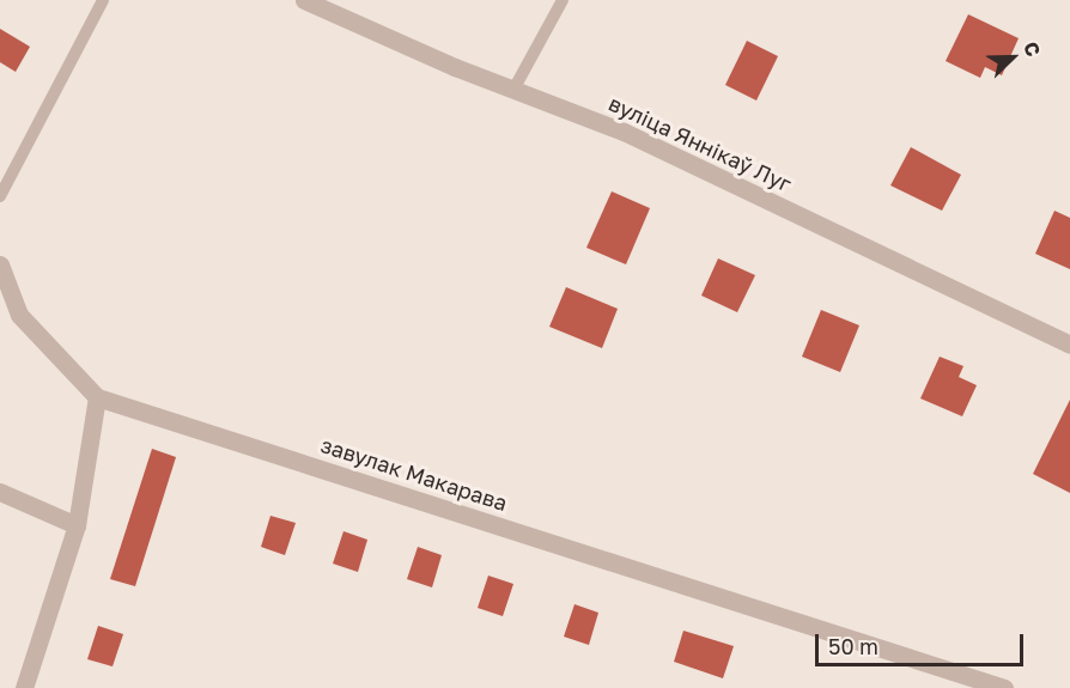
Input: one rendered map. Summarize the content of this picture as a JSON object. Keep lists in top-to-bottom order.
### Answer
{
  "streets": {
    "street": ["вуліца Яннікаў Луг", "завулак Макарава"]
  },
  "scale_bar": "50 m",
  "north": "top right"
}
